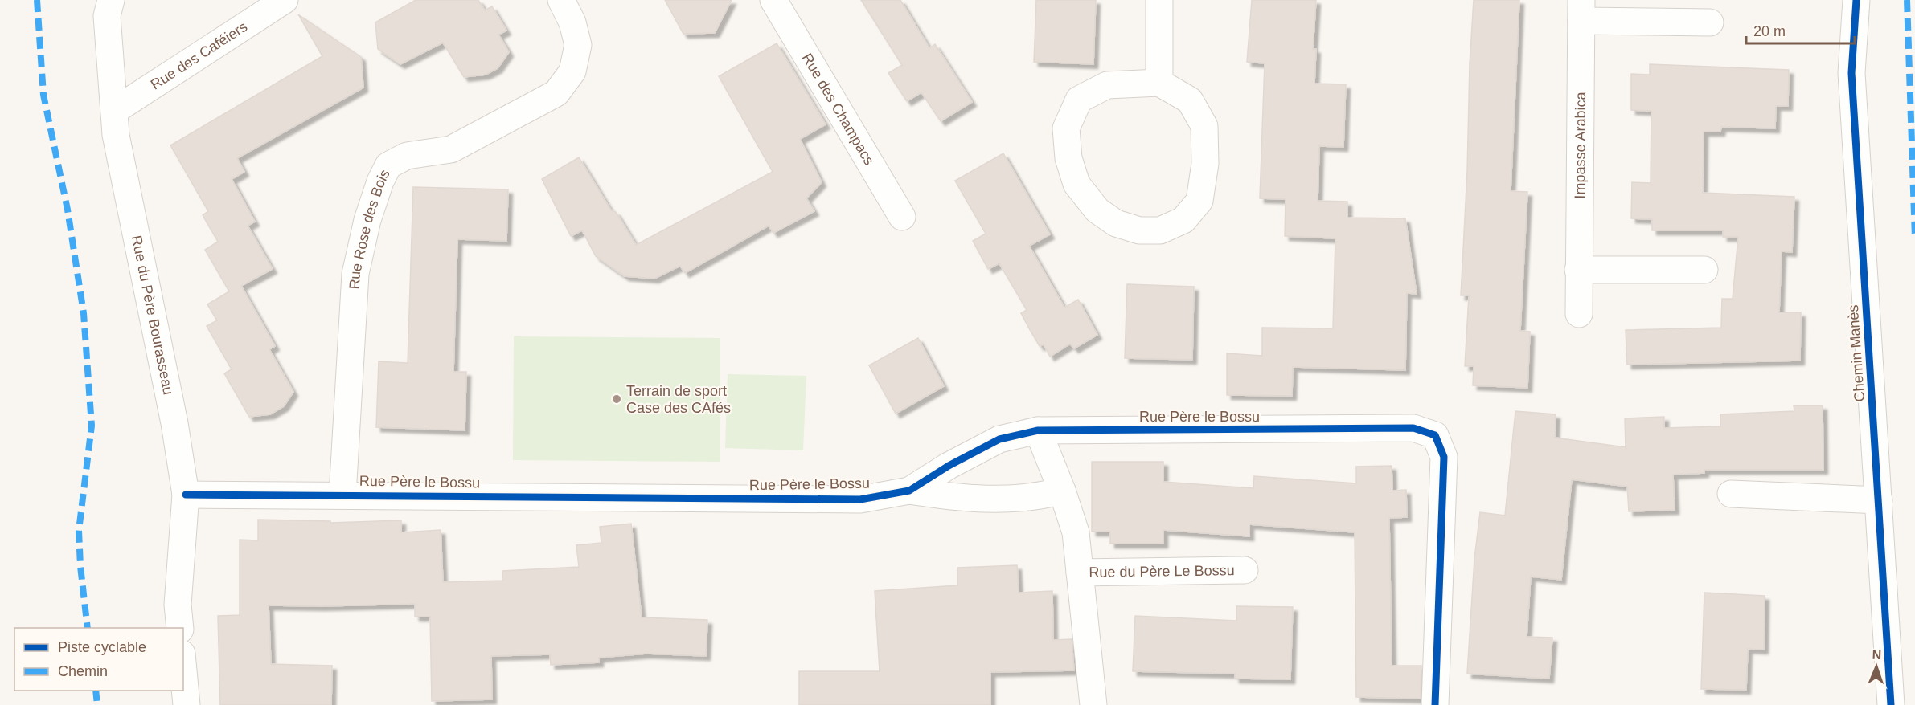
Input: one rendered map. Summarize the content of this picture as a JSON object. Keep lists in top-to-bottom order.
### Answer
{
  "streets": {
    "street": [
      "Rue des Caféiers",
      "Rue des Champacs",
      "Impasse Arabica",
      "Rue Rose des Bois",
      "Rue du Père Bourasseau",
      "Chemin Manès",
      "Rue Père le Bossu",
      "Rue du Père Le Bossu"
    ]
  },
  "crossings": [
    ["Rue des Caféiers", "Rue du Père Bourasseau"],
    ["Rue Rose des Bois", "Rue Père le Bossu"],
    ["Rue du Père Bourasseau", "Rue Père le Bossu"],
    ["Rue Père le Bossu", "Rue du Père Le Bossu"]
  ],
  "places": ["Terrain de sport Case des CAfés"],
  "legend": ["Piste cyclable", "Chemin"],
  "scale_bar": "20 m",
  "north": "top"
}
